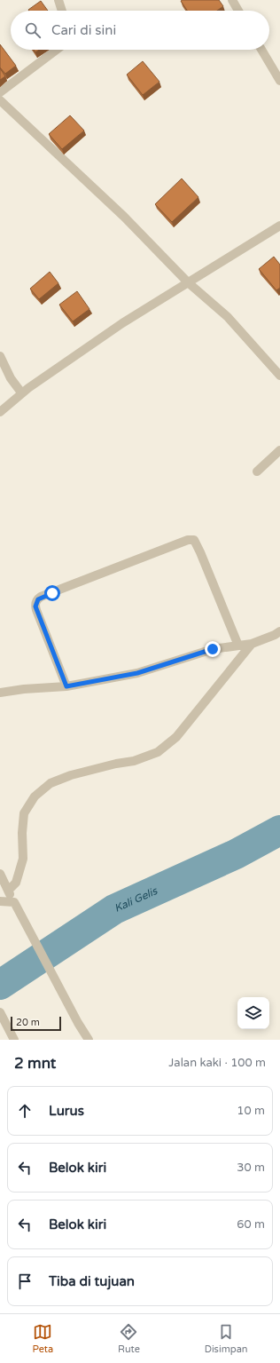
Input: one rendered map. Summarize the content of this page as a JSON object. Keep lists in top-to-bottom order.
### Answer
{
  "water": ["Kali Gelis"],
  "scale_bar": "20 m",
  "page": {
    "search": "Cari di sini",
    "scale": "20 m",
    "heading": ["2 mnt", "Jalan kaki · 100 m"],
    "list": [
      ["Lurus", "10 m"],
      ["Belok kiri", "30 m"],
      ["Belok kiri", "60 m"],
      "Tiba di tujuan"
    ],
    "nav": ["Peta", "Rute", "Disimpan"]
  }
}
